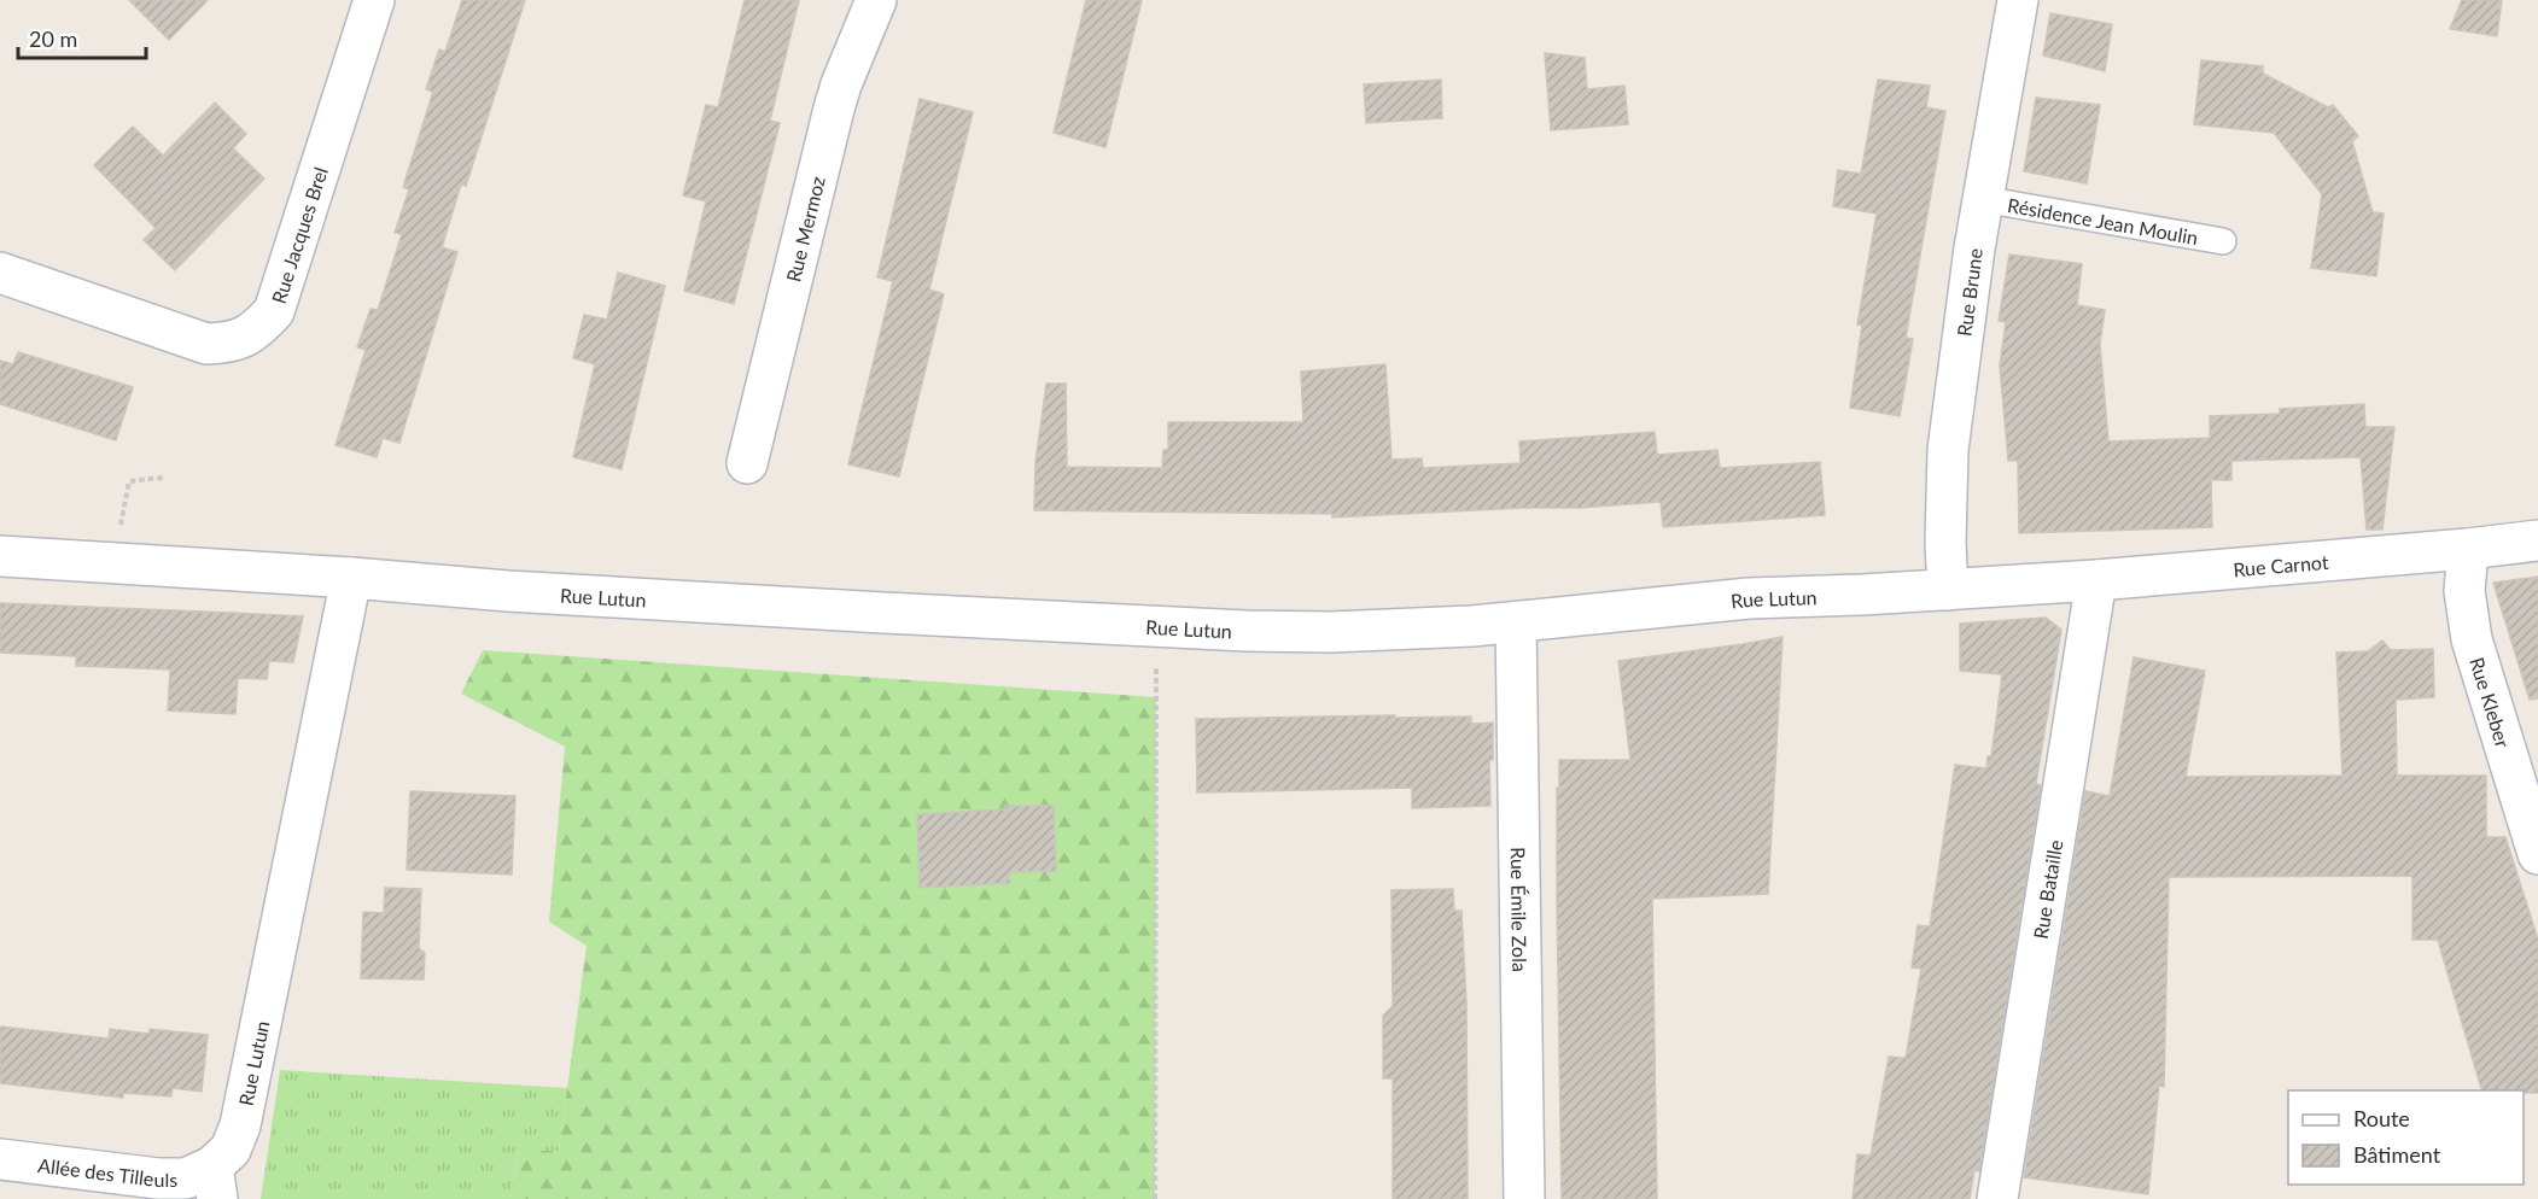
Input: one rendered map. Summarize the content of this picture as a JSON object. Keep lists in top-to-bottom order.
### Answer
{
  "streets": {
    "street": [
      "Rue Mermoz",
      "Rue Jacques Brel",
      "Rue Brune",
      "Rue Carnot",
      "Rue Lutun",
      "Rue Kleber",
      "Rue Bataille",
      "Rue Émile Zola",
      "Allée des Tilleuls"
    ],
    "lane": ["Résidence Jean Moulin"]
  },
  "crossings": [
    ["Résidence Jean Moulin", "Rue Brune"],
    ["Rue Brune", "Rue Lutun"],
    ["Rue Carnot", "Rue Lutun"],
    ["Rue Carnot", "Rue Kleber"],
    ["Rue Carnot", "Rue Bataille"],
    ["Rue Lutun", "Rue Émile Zola"],
    ["Rue Lutun", "Allée des Tilleuls"]
  ],
  "legend": ["Route", "Bâtiment"],
  "scale_bar": "20 m"
}
